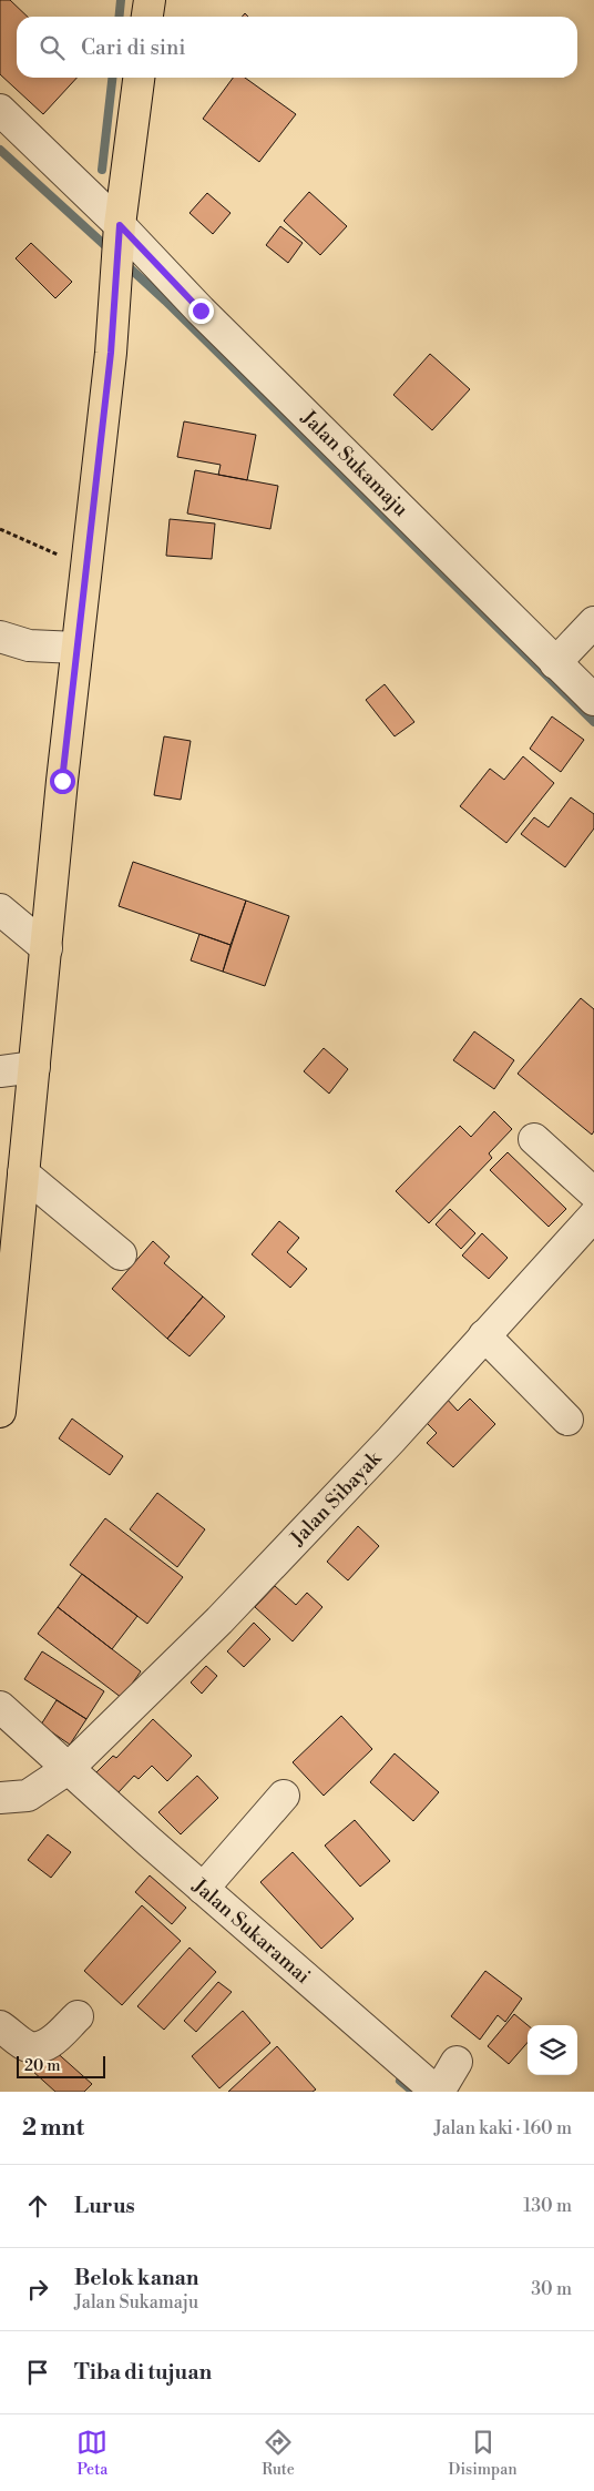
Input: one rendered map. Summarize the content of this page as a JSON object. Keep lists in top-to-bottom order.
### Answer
{
  "streets": {
    "street": ["Jalan Sukamaju", "Jalan Sibayak", "Jalan Sukaramai"]
  },
  "crossings": [
    ["Jalan Sibayak", "Jalan Sukaramai"]
  ],
  "scale_bar": "20 m",
  "page": {
    "search": "Cari di sini",
    "scale": "20 m",
    "heading": ["2 mnt", "Jalan kaki · 160 m"],
    "list": [
      ["Lurus", "130 m"],
      ["Belok kanan", "Jalan Sukamaju", "30 m"],
      "Tiba di tujuan"
    ],
    "nav": ["Peta", "Rute", "Disimpan"]
  }
}
